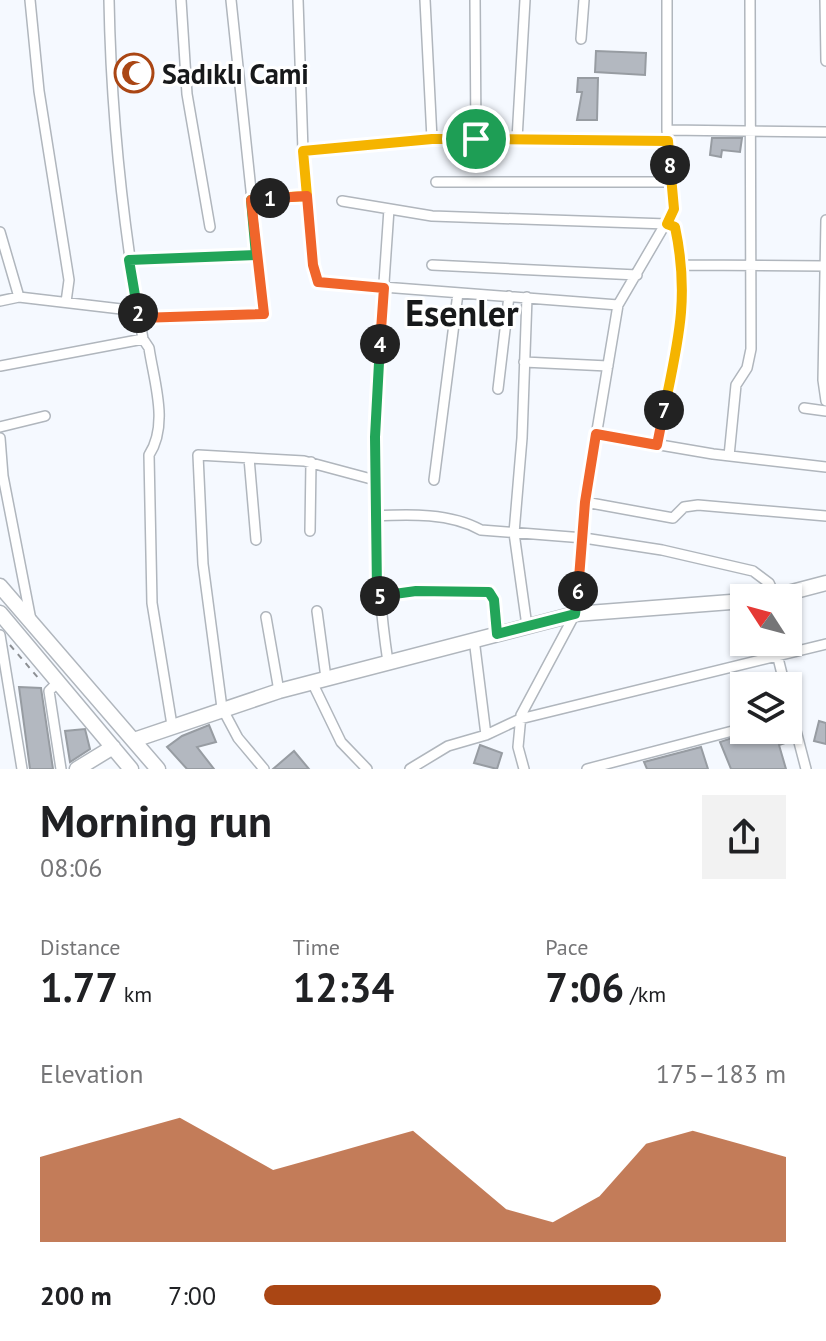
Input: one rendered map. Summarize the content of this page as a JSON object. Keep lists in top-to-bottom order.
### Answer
{
  "districts": ["Esenler"],
  "places": {
    "mosque": ["Sadıklı Cami"]
  },
  "north": "top left",
  "page": {
    "pins": [
      "8",
      "1",
      "2",
      "4",
      "7",
      "6",
      "5"
    ],
    "heading": ["Morning run", "08:06"],
    "stats": [
      ["Distance", "1.77 km"],
      ["Time", "12:34"],
      ["Pace", "7:06 /km"]
    ],
    "chart": ["Elevation", "175–183 m"],
    "list": [
      {
        "name": "200 m",
        "note": "7:00"
      }
    ]
  }
}
